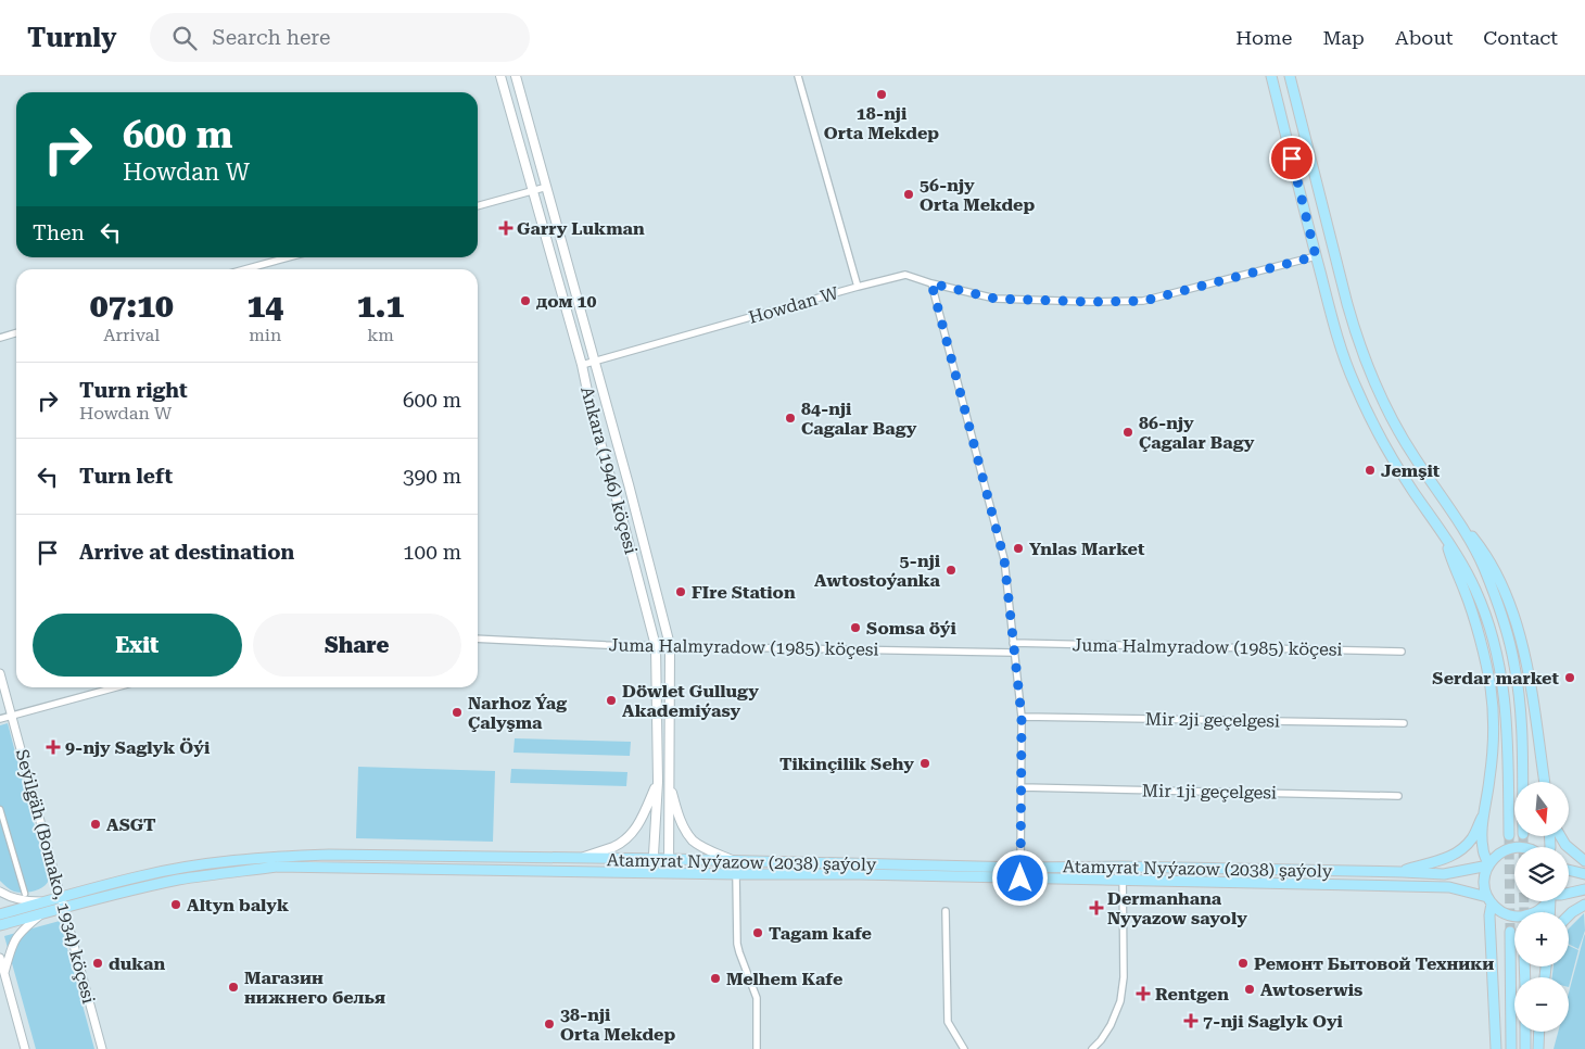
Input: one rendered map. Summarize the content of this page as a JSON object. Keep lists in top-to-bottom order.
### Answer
{
  "streets": {
    "main road": ["Ankara (1946) köçesi", "Atamyrat Nyýazow (2038) şaýoly"],
    "street": [
      "Howdan W",
      "Juma Halmyradow (1985) köçesi",
      "Mir 2ji geçelgesi",
      "Mir 1ji geçelgesi",
      "Seýilgäh (Bomako, 1934) köçesi"
    ]
  },
  "crossings": [
    ["Howdan W", "Ankara (1946) köçesi"],
    ["Ankara (1946) köçesi", "Juma Halmyradow (1985) köçesi"],
    ["Ankara (1946) köçesi", "Atamyrat Nyýazow (2038) şaýoly"],
    ["Atamyrat Nyýazow (2038) şaýoly", "Seýilgäh (Bomako, 1934) köçesi"]
  ],
  "places": {
    "other": [
      "18-nji Orta Mekdep",
      "56-njy Orta Mekdep",
      "дом 10",
      "84-nji Cagalar Bagy",
      "86-njy Çagalar Bagy",
      "Jemşit",
      "Ynlas Market",
      "5-nji Awtostoýanka",
      "FIre Station",
      "Somsa öýi",
      "Serdar market",
      "Döwlet Gullugy Akademiýasy",
      "Narhoz Ýag Çalyşma",
      "Tikinçilik Sehy",
      "ASGT",
      "Altyn balyk",
      "Tagam kafe",
      "dukan",
      "Ремонт Бытовой Техники",
      "Melhem Kafe",
      "Магазин нижнего белья",
      "Awtoserwis",
      "38-nji Orta Mekdep"
    ],
    "health": [
      "Garry Lukman",
      "9-njy Saglyk Öýi",
      "Dermanhana Nyyazow sayoly",
      "Rentgen",
      "7-nji Saglyk Oyi"
    ]
  },
  "north": "bottom",
  "page": {
    "header": "Turnly",
    "search": "Search here",
    "nav": [
      "Home",
      "Map",
      "About",
      "Contact"
    ],
    "turn": ["600 m", "Howdan W"],
    "then": "Then",
    "eta": [
      "07:10",
      "Arrival",
      "14",
      "min",
      "1.1",
      "km"
    ],
    "list": [
      {
        "name": "Turn right",
        "note": "Howdan W",
        "value": "600 m"
      },
      {
        "name": "Turn left",
        "value": "390 m"
      },
      {
        "name": "Arrive at destination",
        "value": "100 m"
      }
    ],
    "buttons": ["Exit", "Share"],
    "map_buttons": ["+", "−"]
  }
}
